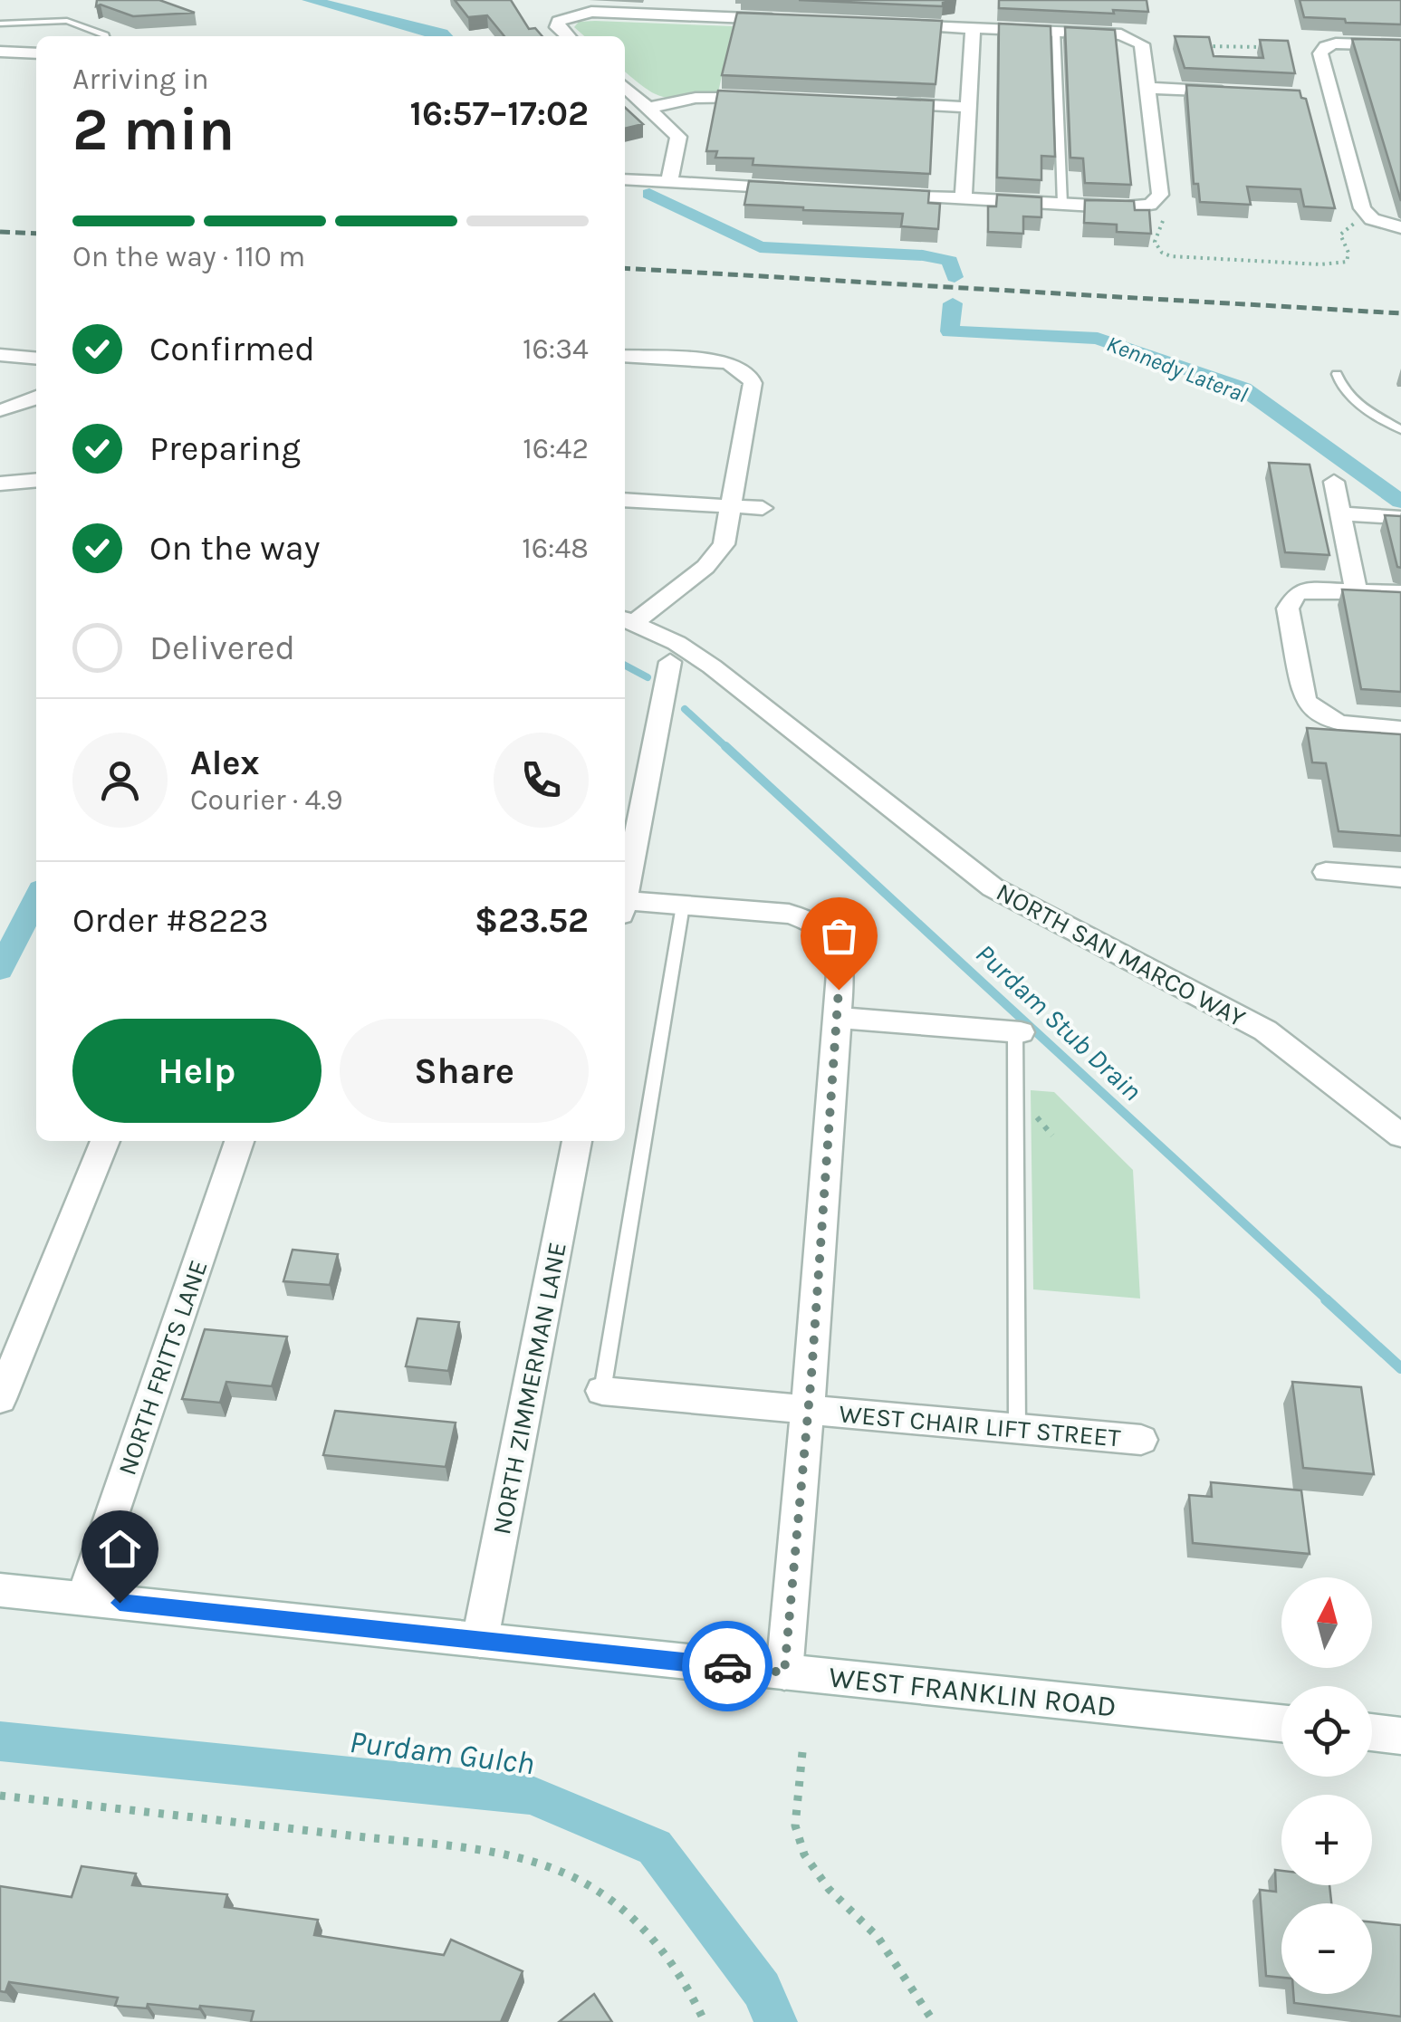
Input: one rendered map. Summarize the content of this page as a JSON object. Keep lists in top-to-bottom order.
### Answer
{
  "streets": {
    "street": [
      "NORTH SAN MARCO WAY",
      "NORTH FRITTS LANE",
      "NORTH ZIMMERMAN LANE",
      "WEST CHAIR LIFT STREET",
      "WEST FRANKLIN ROAD"
    ]
  },
  "crossings": [
    ["NORTH FRITTS LANE", "WEST FRANKLIN ROAD"],
    ["NORTH ZIMMERMAN LANE", "WEST FRANKLIN ROAD"]
  ],
  "water": ["Kennedy Lateral", "Purdam Stub Drain", "Purdam Gulch"],
  "north": "top",
  "page": {
    "heading": ["2 min", "Arriving in", "16:57–17:02"],
    "panel": [
      "Alex",
      "Courier · 4.9",
      "Order #8223",
      "$23.52"
    ],
    "bar": "On the way · 110 m",
    "list": [
      ["Confirmed", "16:34"],
      ["Preparing", "16:42"],
      ["On the way", "16:48"],
      "Delivered"
    ],
    "buttons": ["Help", "Share"],
    "map_buttons": ["+", "−"]
  }
}
